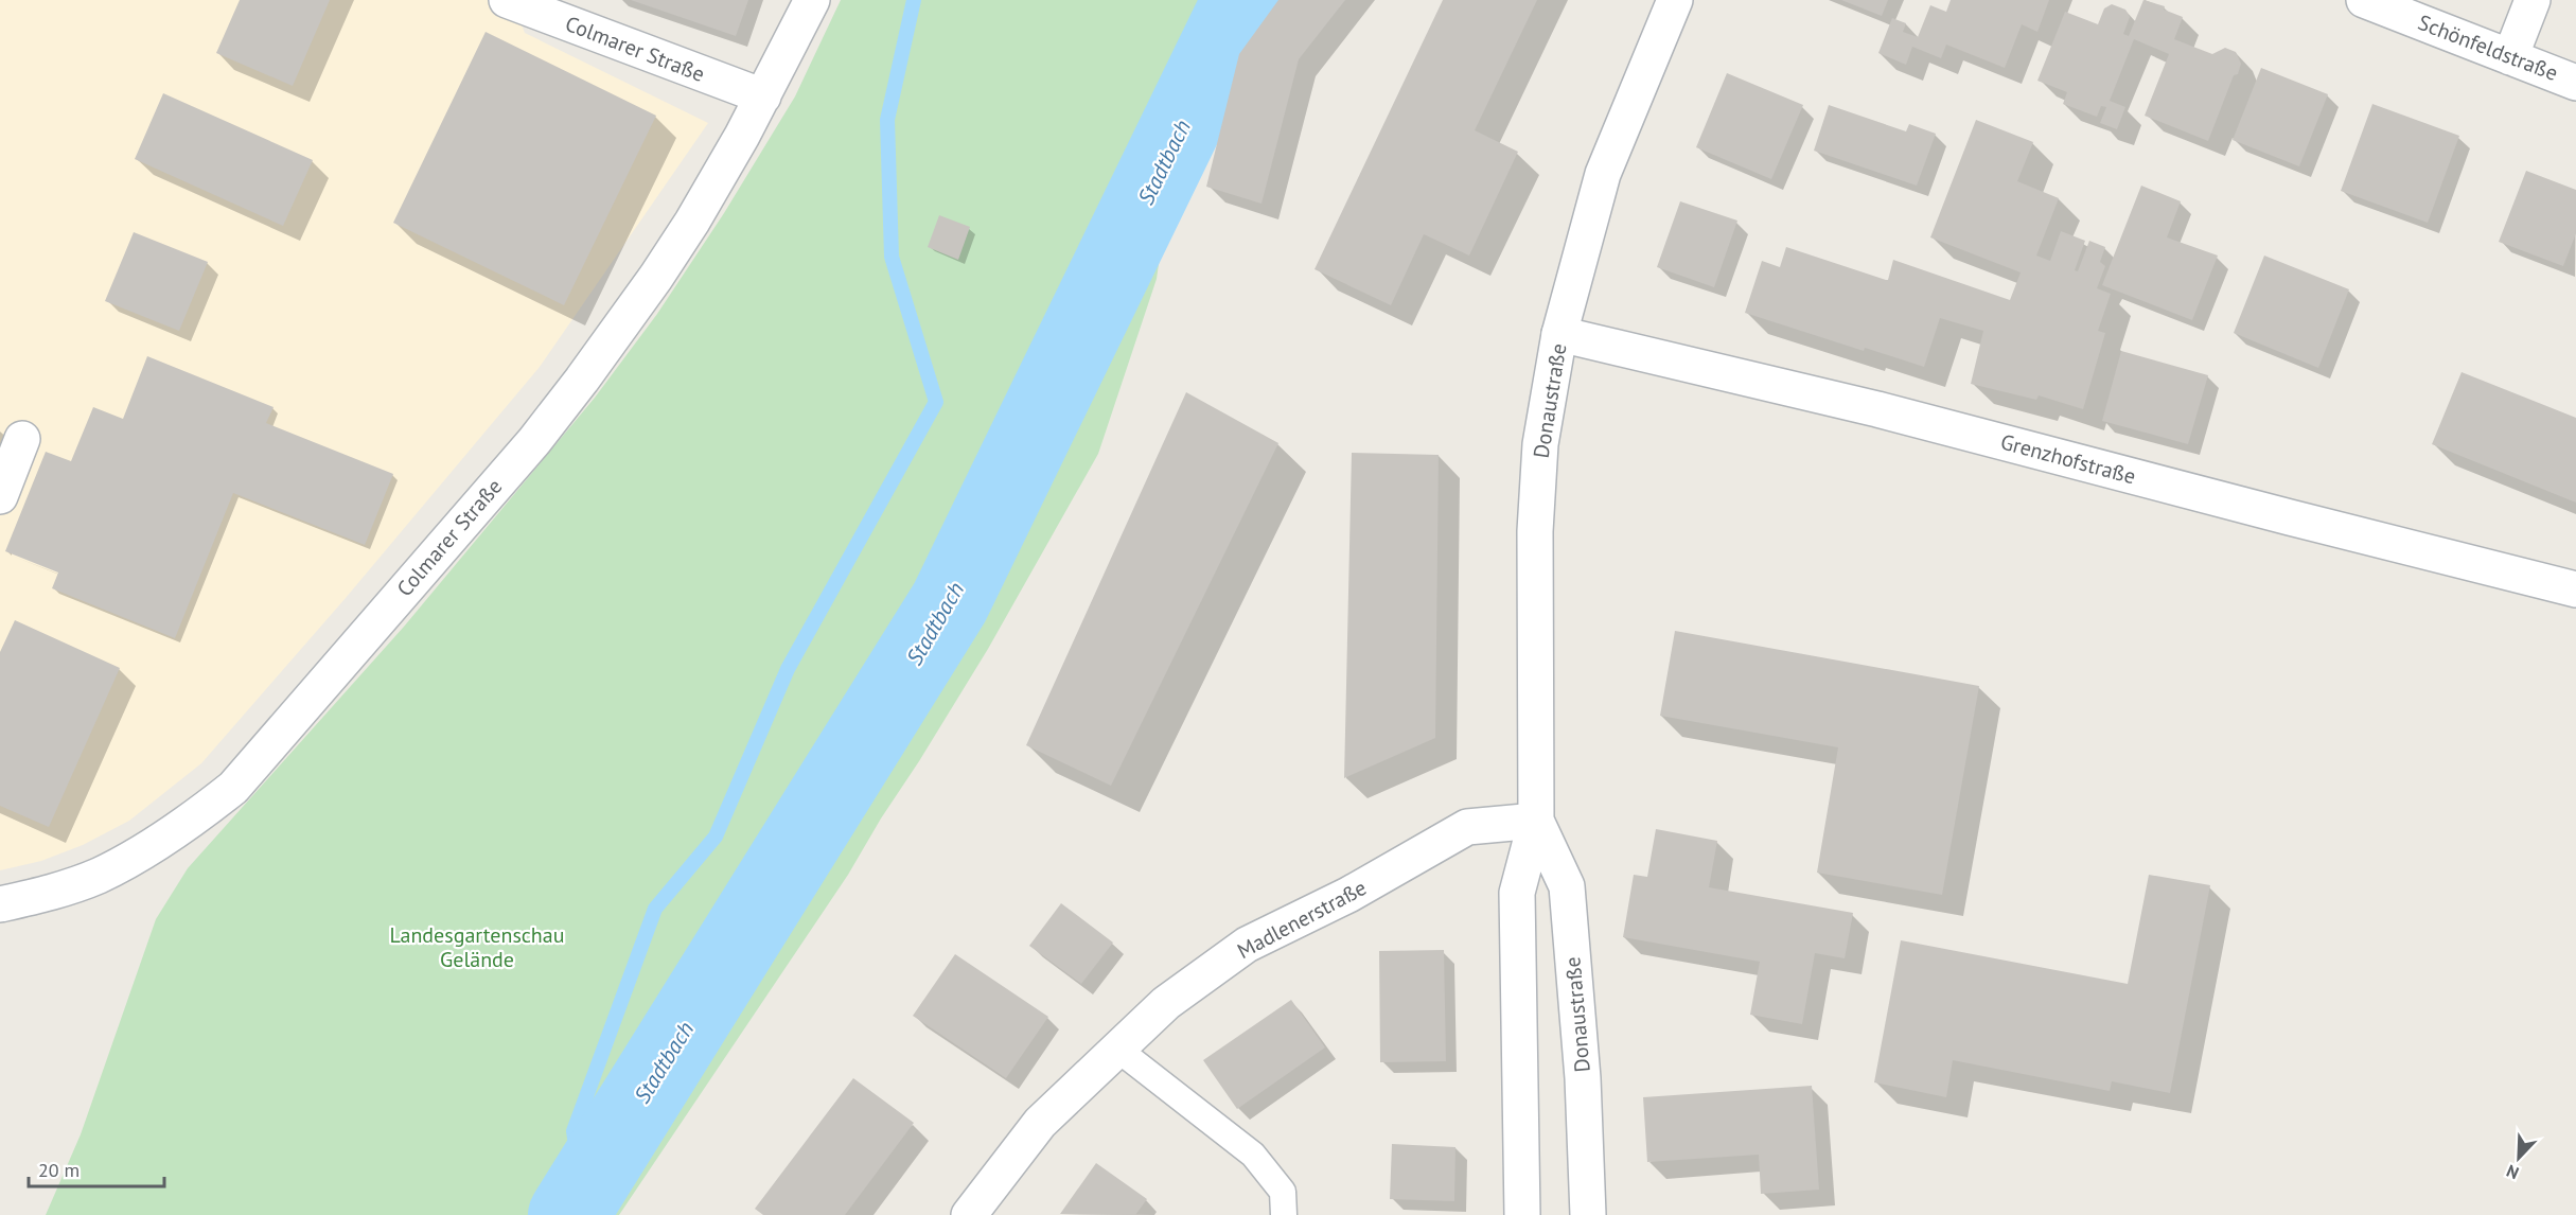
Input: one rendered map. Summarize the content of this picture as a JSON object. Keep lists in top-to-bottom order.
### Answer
{
  "streets": {
    "street": [
      "Schönfeldstraße",
      "Colmarer Straße",
      "Donaustraße",
      "Grenzhofstraße",
      "Madlenerstraße"
    ]
  },
  "crossings": [
    ["Donaustraße", "Grenzhofstraße"],
    ["Donaustraße", "Madlenerstraße"]
  ],
  "water": ["Stadtbach"],
  "parks": ["Landesgartenschau Gelände"],
  "scale_bar": "20 m",
  "north": "bottom left"
}
